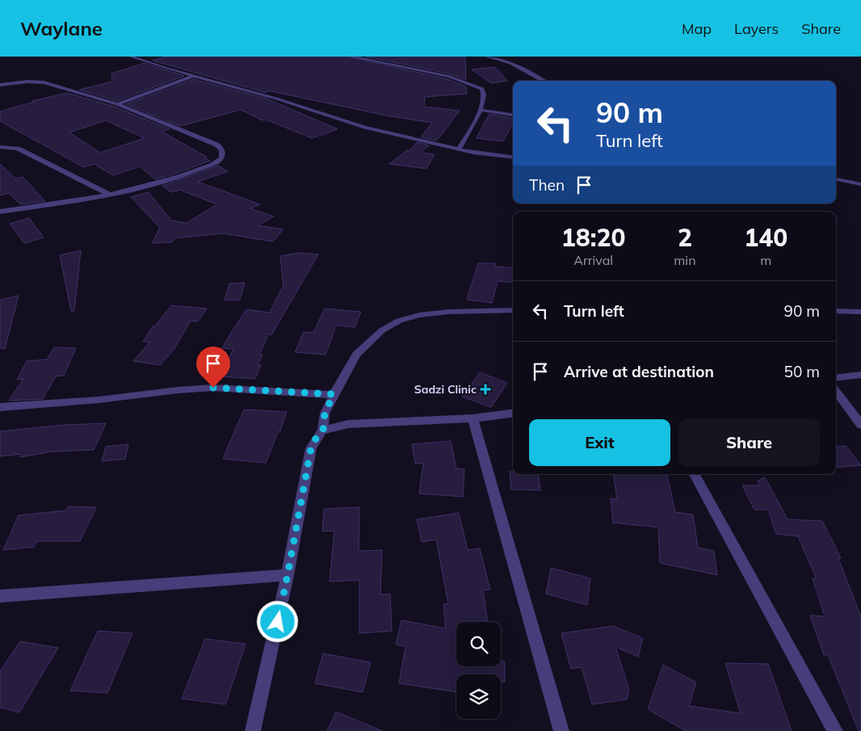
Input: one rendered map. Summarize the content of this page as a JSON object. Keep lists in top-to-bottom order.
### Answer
{
  "places": {
    "health": ["Sadzi Clinic"]
  },
  "page": {
    "header": "Waylane",
    "nav": ["Map", "Layers", "Share"],
    "turn": ["90 m", "Turn left"],
    "then": "Then",
    "eta": [
      "18:20",
      "Arrival",
      "2",
      "min",
      "140",
      "m"
    ],
    "list": [
      {
        "name": "Turn left",
        "value": "90 m"
      },
      {
        "name": "Arrive at destination",
        "value": "50 m"
      }
    ],
    "buttons": ["Exit", "Share"]
  }
}
